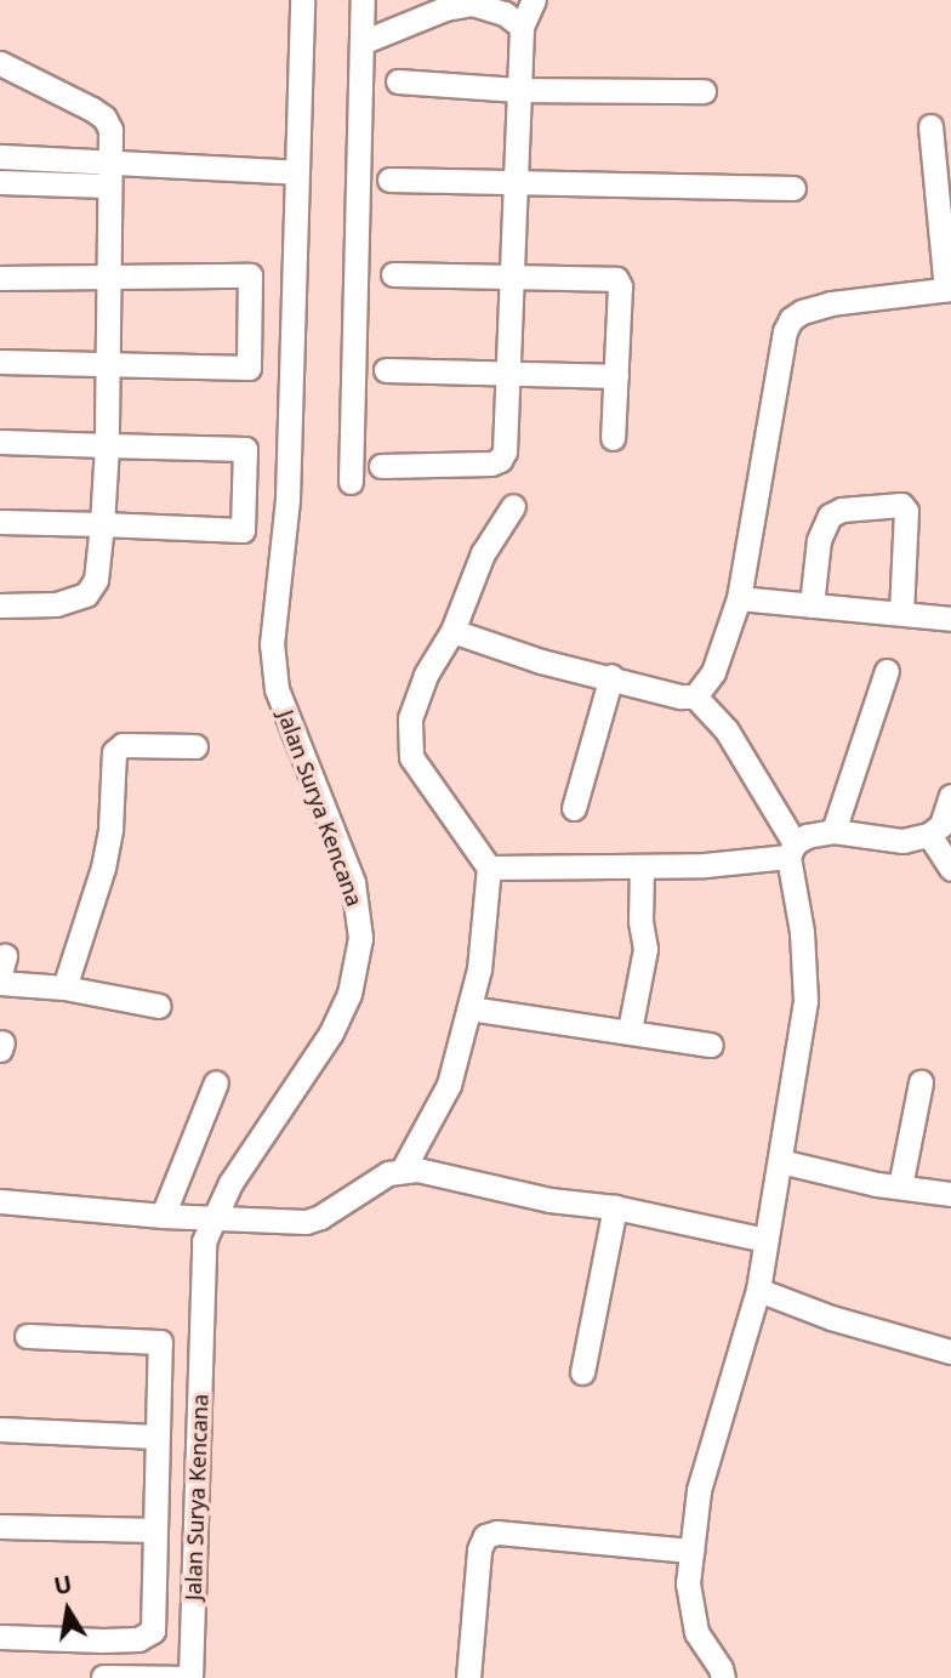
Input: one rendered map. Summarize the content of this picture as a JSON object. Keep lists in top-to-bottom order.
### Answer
{
  "streets": {
    "street": ["Jalan Surya Kencana"]
  },
  "north": "top"
}
